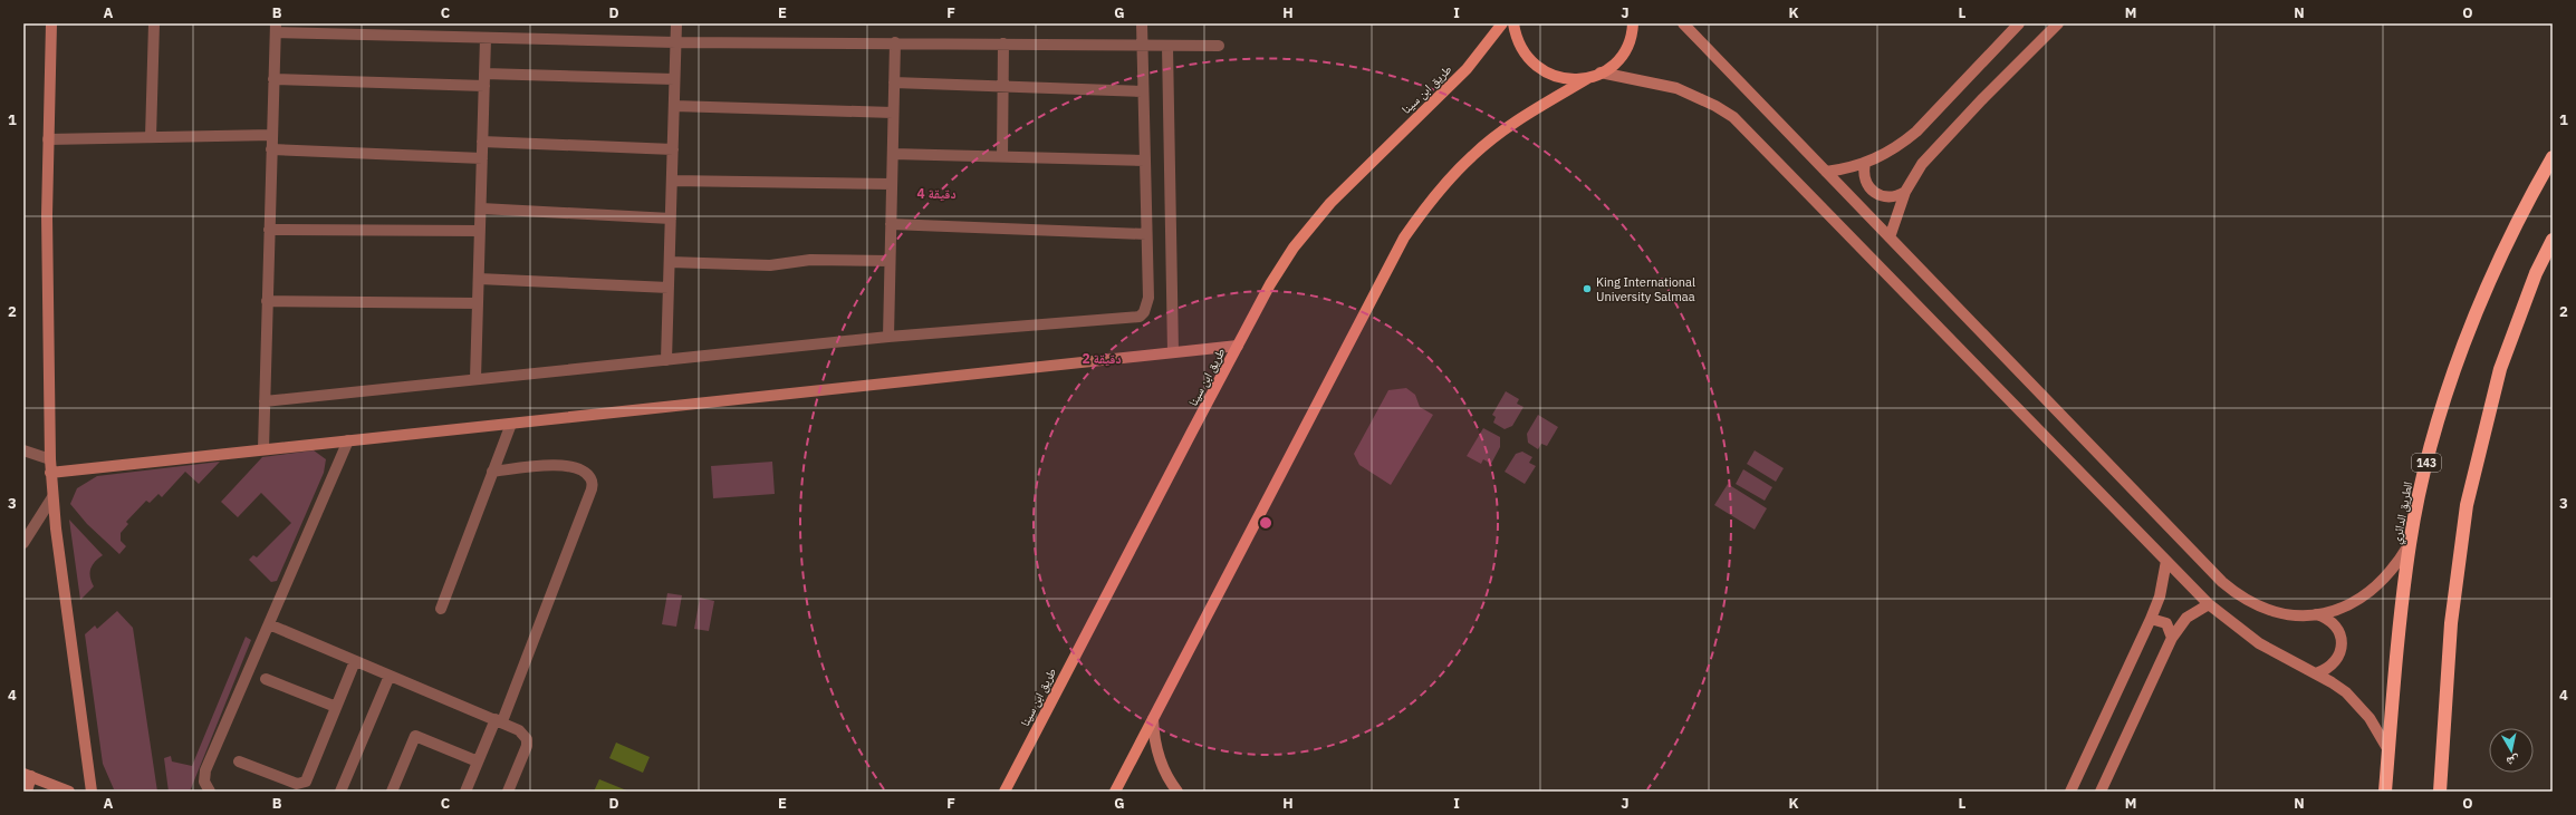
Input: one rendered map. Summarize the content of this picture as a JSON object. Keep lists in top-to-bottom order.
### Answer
{
  "streets": {
    "highway": ["143", "الطريق الدائري"],
    "main road": ["طريق ابن سينا"]
  },
  "places": ["King International University Salmaa"],
  "north": "bottom",
  "grid": {
    "columns": [
      "A",
      "B",
      "C",
      "D",
      "E",
      "F",
      "G",
      "H",
      "I",
      "J",
      "K",
      "L",
      "M",
      "N",
      "O"
    ],
    "rows": [
      "1",
      "2",
      "3",
      "4"
    ]
  },
  "rings": ["4 دقيقة", "2 دقيقة"]
}
